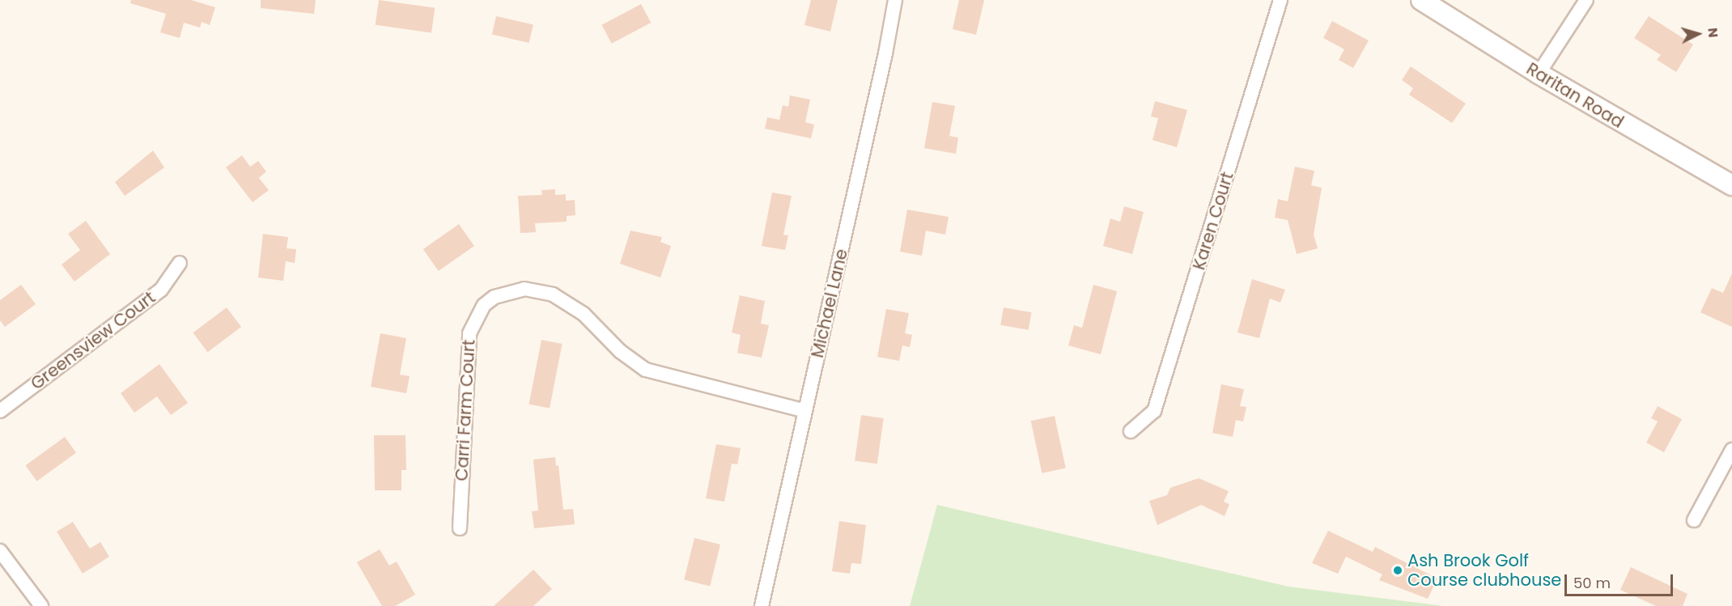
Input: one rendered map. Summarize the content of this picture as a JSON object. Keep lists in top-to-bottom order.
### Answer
{
  "streets": {
    "street": [
      "Raritan Road",
      "Karen Court",
      "Michael Lane",
      "Greensview Court",
      "Carri Farm Court"
    ]
  },
  "crossings": [
    ["Michael Lane", "Carri Farm Court"]
  ],
  "places": ["Ash Brook Golf Course clubhouse"],
  "scale_bar": "50 m",
  "north": "right"
}
